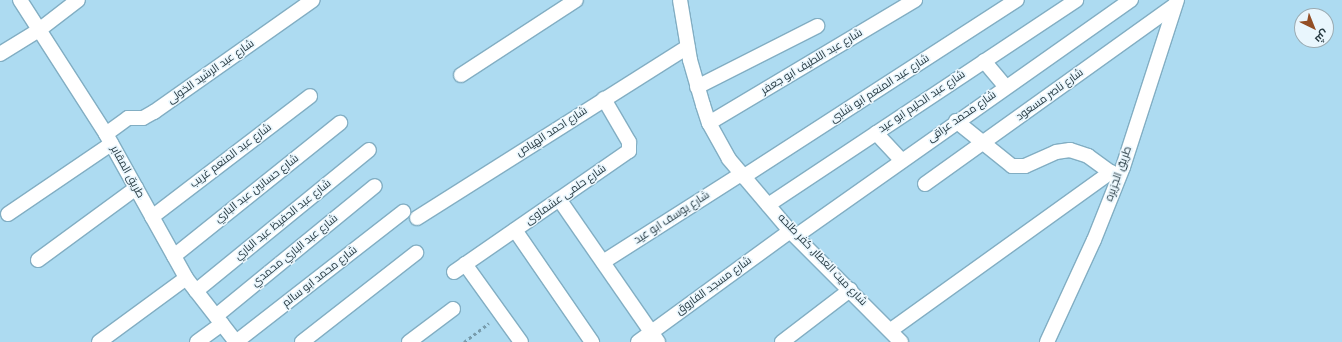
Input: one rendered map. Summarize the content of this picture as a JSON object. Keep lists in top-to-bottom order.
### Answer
{
  "streets": {
    "street": [
      "شارع عبد اللطيف ابو جعفر",
      "شارع عبد الرشيد الخولى",
      "شارع عبد المنعم ابو شلبى",
      "شارع ناصر مسعود",
      "شارع عبد الحليم ابو عيد",
      "شارع محمد عراقى",
      "شارع احمد الهياص",
      "شارع عبد المنعم غريب",
      "طريق المقابر",
      "طريق الجزيره",
      "شارع حسانين عبد الباري",
      "شارع حلمى عشماوى",
      "شارع يوسف ابو عيد",
      "شارع عبد الحفيظ عبد الباري",
      "شارع عبد الباري محمدي",
      "شارع ميت العطار, كفر طلحه",
      "شارع محمد ابو سالم",
      "شارع مسجد الفاروق"
    ]
  },
  "crossings": [
    ["شارع عبد اللطيف ابو جعفر", "شارع ميت العطار, كفر طلحه"],
    ["شارع عبد الرشيد الخولى", "طريق المقابر"],
    ["شارع عبد المنعم ابو شلبى", "شارع يوسف ابو عيد"],
    ["شارع عبد المنعم ابو شلبى", "شارع ميت العطار, كفر طلحه"],
    ["شارع ناصر مسعود", "طريق الجزيره"],
    ["شارع عبد الحليم ابو عيد", "شارع ميت العطار, كفر طلحه"],
    ["شارع محمد عراقى", "شارع ميت العطار, كفر طلحه"],
    ["شارع محمد عراقى", "شارع مسجد الفاروق"],
    ["شارع احمد الهياص", "شارع حلمى عشماوى"],
    ["شارع احمد الهياص", "شارع ميت العطار, كفر طلحه"],
    ["شارع عبد المنعم غريب", "طريق المقابر"],
    ["طريق المقابر", "شارع حسانين عبد الباري"],
    ["طريق المقابر", "شارع عبد الحفيظ عبد الباري"],
    ["طريق المقابر", "شارع عبد الباري محمدي"],
    ["طريق المقابر", "شارع محمد ابو سالم"],
    ["شارع يوسف ابو عيد", "شارع ميت العطار, كفر طلحه"],
    ["شارع ميت العطار, كفر طلحه", "شارع مسجد الفاروق"]
  ],
  "north": "bottom right"
}
